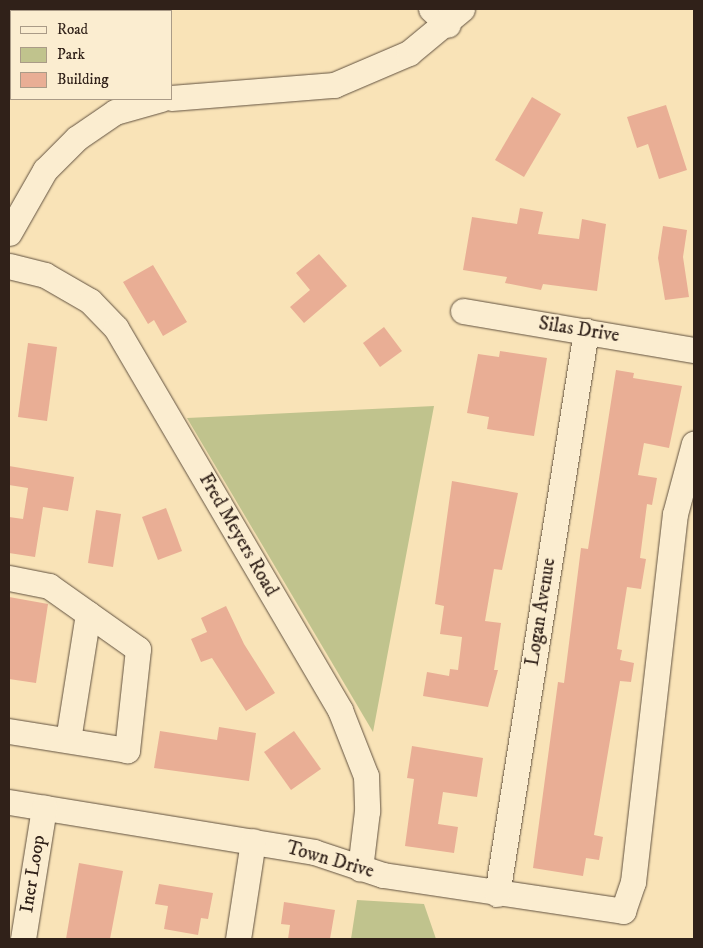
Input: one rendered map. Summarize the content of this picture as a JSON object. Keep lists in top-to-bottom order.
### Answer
{
  "streets": {
    "street": [
      "Silas Drive",
      "Fred Meyers Road",
      "Logan Avenue",
      "Town Drive",
      "Iner Loop"
    ]
  },
  "crossings": [
    ["Silas Drive", "Logan Avenue"],
    ["Fred Meyers Road", "Town Drive"],
    ["Logan Avenue", "Town Drive"],
    ["Town Drive", "Iner Loop"]
  ],
  "legend": ["Road", "Park", "Building"]
}
